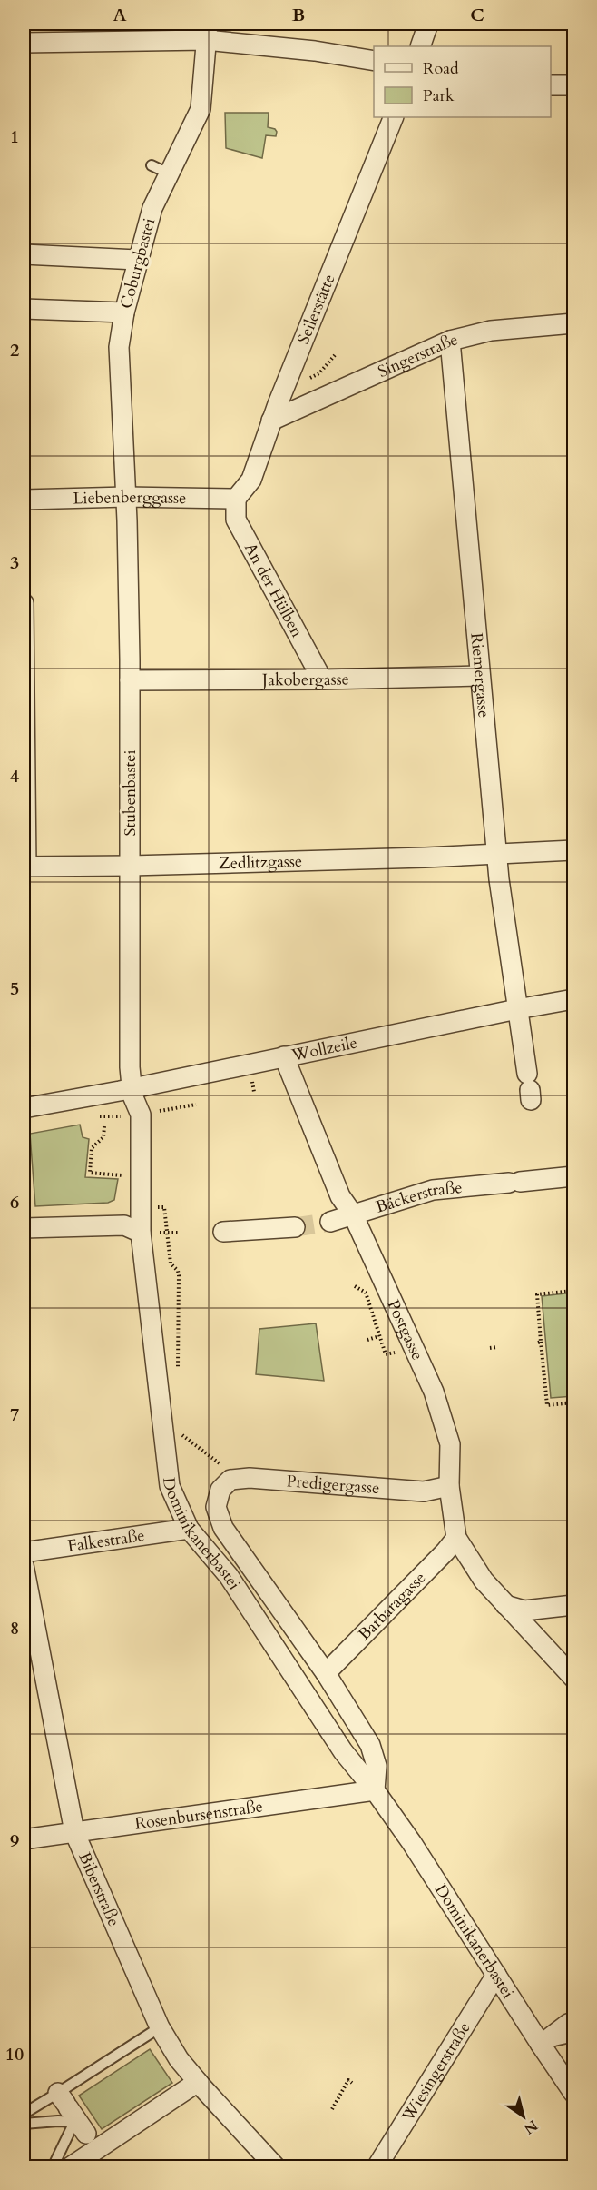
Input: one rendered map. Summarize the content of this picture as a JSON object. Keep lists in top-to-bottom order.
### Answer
{
  "streets": {
    "street": [
      "Coburgbastei",
      "Seilerstätte",
      "Singerstraße",
      "Liebenberggasse",
      "An der Hülben",
      "Riemergasse",
      "Jakobergasse",
      "Stubenbastei",
      "Zedlitzgasse",
      "Wollzeile",
      "Bäckerstraße",
      "Postgasse",
      "Predigergasse",
      "Dominikanerbastei",
      "Falkestraße",
      "Barbaragasse",
      "Rosenbursenstraße",
      "Biberstraße",
      "Wiesingerstraße"
    ]
  },
  "crossings": [
    ["Coburgbastei", "Liebenberggasse"],
    ["Coburgbastei", "Stubenbastei"],
    ["Seilerstätte", "Singerstraße"],
    ["Seilerstätte", "Liebenberggasse"],
    ["Seilerstätte", "An der Hülben"],
    ["Singerstraße", "Riemergasse"],
    ["Liebenberggasse", "An der Hülben"],
    ["Liebenberggasse", "Stubenbastei"],
    ["An der Hülben", "Jakobergasse"],
    ["Riemergasse", "Jakobergasse"],
    ["Riemergasse", "Zedlitzgasse"],
    ["Riemergasse", "Wollzeile"],
    ["Jakobergasse", "Stubenbastei"],
    ["Stubenbastei", "Zedlitzgasse"],
    ["Stubenbastei", "Wollzeile"],
    ["Stubenbastei", "Dominikanerbastei"],
    ["Wollzeile", "Postgasse"],
    ["Bäckerstraße", "Postgasse"],
    ["Postgasse", "Predigergasse"],
    ["Postgasse", "Barbaragasse"],
    ["Predigergasse", "Dominikanerbastei"],
    ["Dominikanerbastei", "Falkestraße"],
    ["Dominikanerbastei", "Barbaragasse"],
    ["Dominikanerbastei", "Rosenbursenstraße"],
    ["Dominikanerbastei", "Wiesingerstraße"],
    ["Rosenbursenstraße", "Biberstraße"]
  ],
  "legend": ["Road", "Park"],
  "north": "bottom right",
  "grid": {
    "columns": ["A", "B", "C"],
    "rows": [
      "1",
      "2",
      "3",
      "4",
      "5",
      "6",
      "7",
      "8",
      "9",
      "10"
    ]
  }
}
